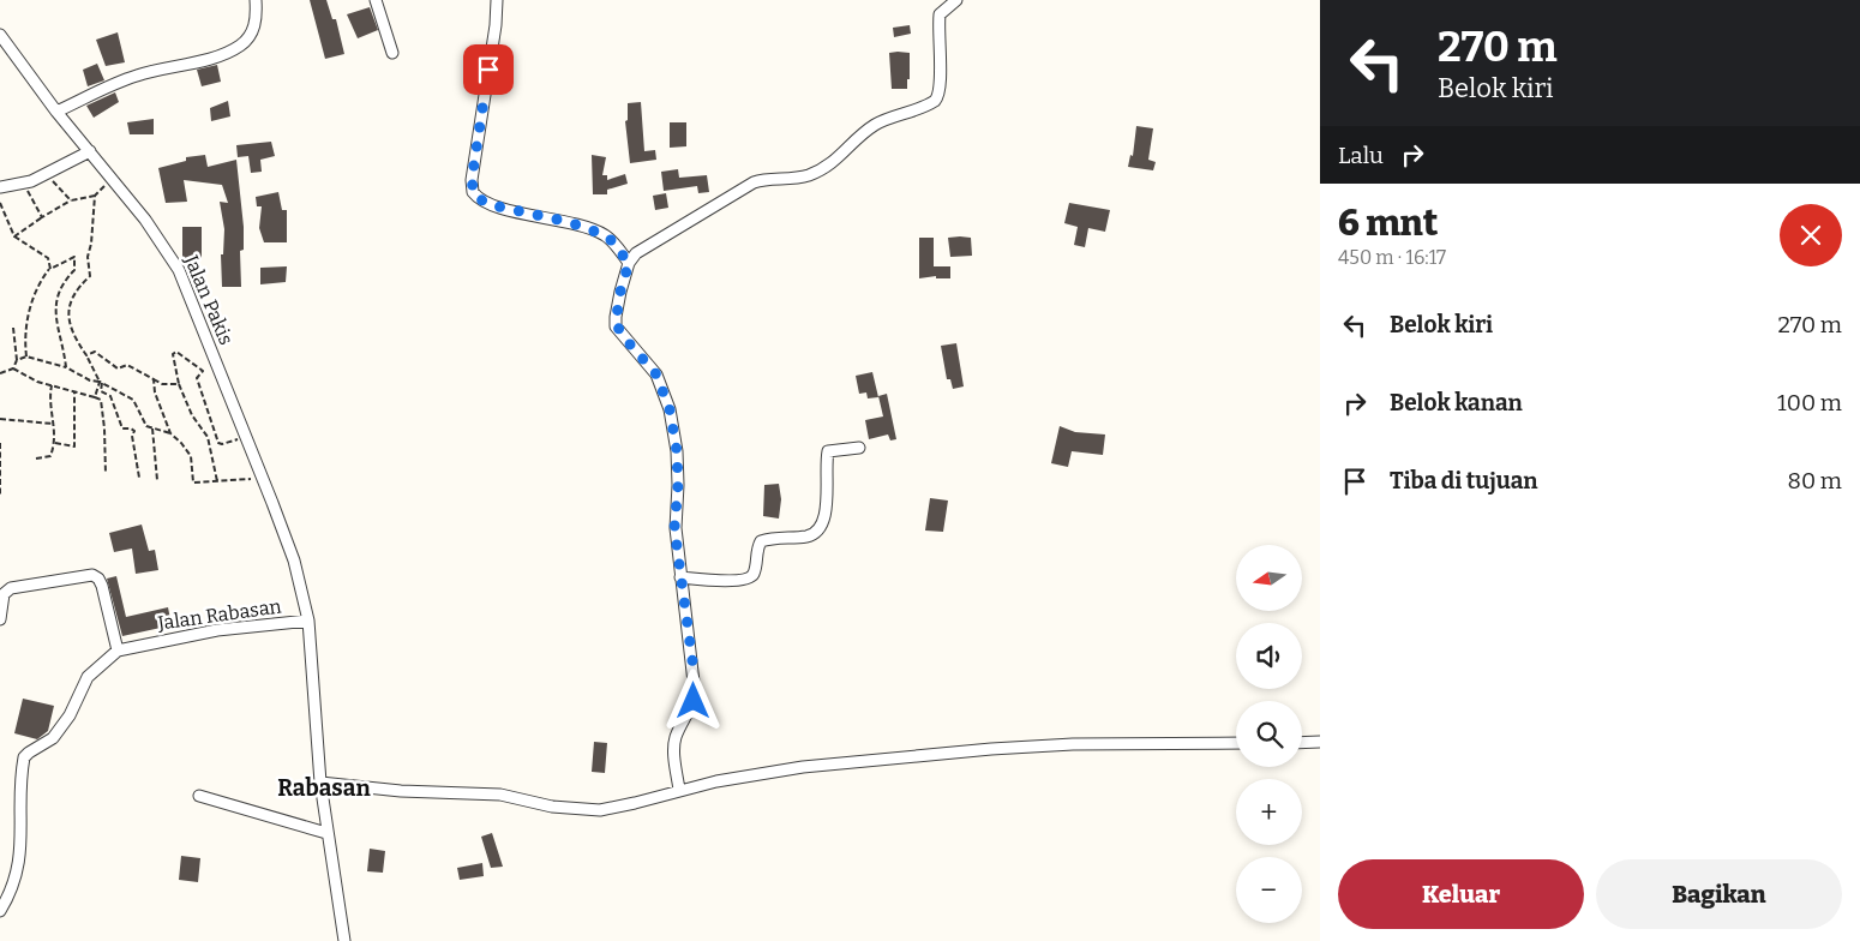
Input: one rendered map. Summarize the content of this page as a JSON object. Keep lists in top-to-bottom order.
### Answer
{
  "streets": {
    "street": ["Jalan Pakis", "Jalan Rabasan"]
  },
  "crossings": [
    ["Jalan Pakis", "Jalan Rabasan"]
  ],
  "districts": ["Rabasan"],
  "north": "left",
  "page": {
    "turn": ["270 m", "Belok kiri"],
    "then": "Lalu",
    "heading": ["6 mnt", "450 m · 16:17"],
    "list": [
      {
        "name": "Belok kiri",
        "value": "270 m"
      },
      {
        "name": "Belok kanan",
        "value": "100 m"
      },
      {
        "name": "Tiba di tujuan",
        "value": "80 m"
      }
    ],
    "map_buttons": ["+", "−"],
    "buttons": ["Keluar", "Bagikan"]
  }
}
